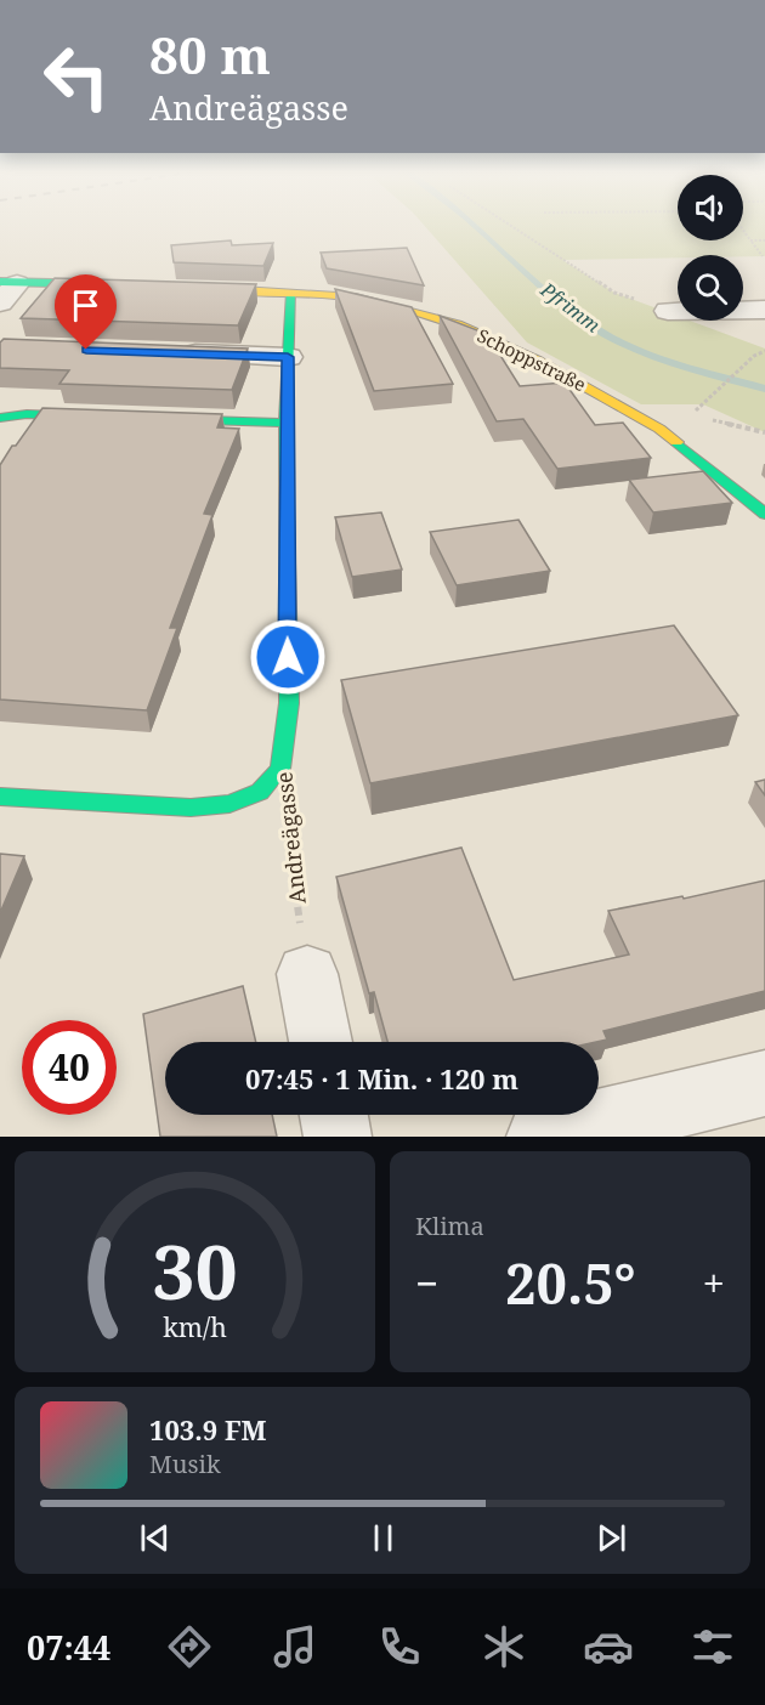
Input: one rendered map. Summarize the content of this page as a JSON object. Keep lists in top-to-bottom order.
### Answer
{
  "streets": {
    "street": ["Schoppstraße", "Andreägasse"]
  },
  "crossings": [
    ["Schoppstraße", "Andreägasse"]
  ],
  "water": ["Pfrimm"],
  "page": {
    "turn": ["80 m", "Andreägasse"],
    "limit": "40",
    "trip": "07:45 · 1 Min. · 120 m",
    "tile": "Klima",
    "heat": ["−", "20.5°", "+"],
    "song": ["103.9 FM", "Musik"],
    "tabs": "07:44",
    "gauge": ["30", "km/h"]
  }
}
